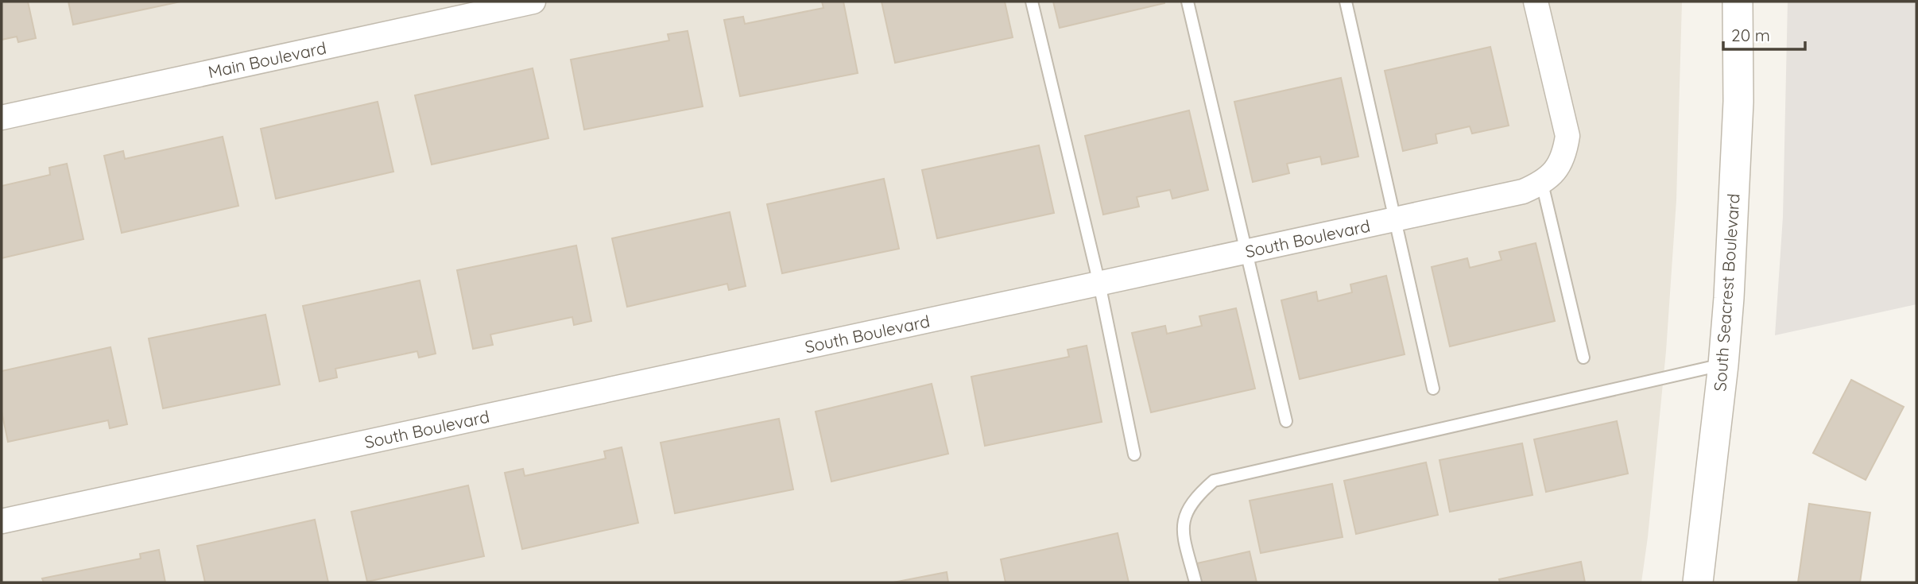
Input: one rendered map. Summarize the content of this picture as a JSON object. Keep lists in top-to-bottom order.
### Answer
{
  "streets": {
    "street": ["Main Boulevard", "South Boulevard", "South Seacrest Boulevard"]
  },
  "scale_bar": "20 m"
}
